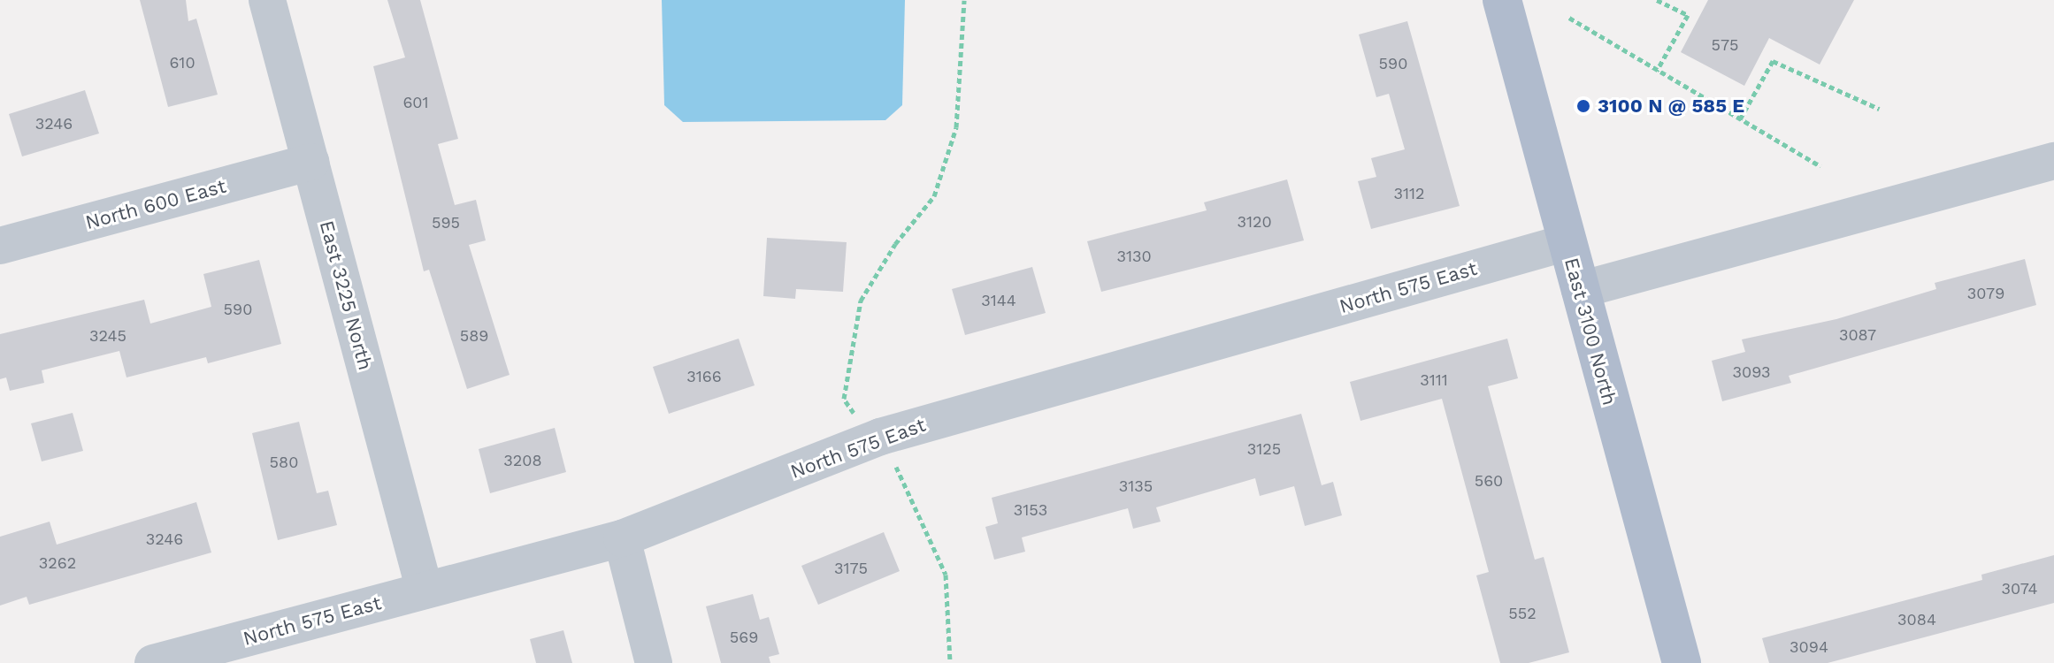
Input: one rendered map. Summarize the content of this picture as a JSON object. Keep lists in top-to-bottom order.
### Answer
{
  "streets": {
    "main road": ["East 3100 North"],
    "street": ["North 600 East", "North 575 East", "East 3225 North"]
  },
  "crossings": [
    ["North 600 East", "East 3225 North"],
    ["North 575 East", "East 3225 North"],
    ["North 575 East", "East 3100 North"]
  ],
  "places": ["3100 N @ 585 E"],
  "house_numbers": [
    "575",
    "610",
    "590",
    "601",
    "3246",
    "3112",
    "3120",
    "595",
    "3130",
    "3079",
    "3144",
    "590",
    "3087",
    "3245",
    "589",
    "3093",
    "3166",
    "3111",
    "3125",
    "3208",
    "580",
    "560",
    "3135",
    "3153",
    "3246",
    "3262",
    "3175",
    "3074",
    "552",
    "3084",
    "569",
    "3094"
  ]
}
